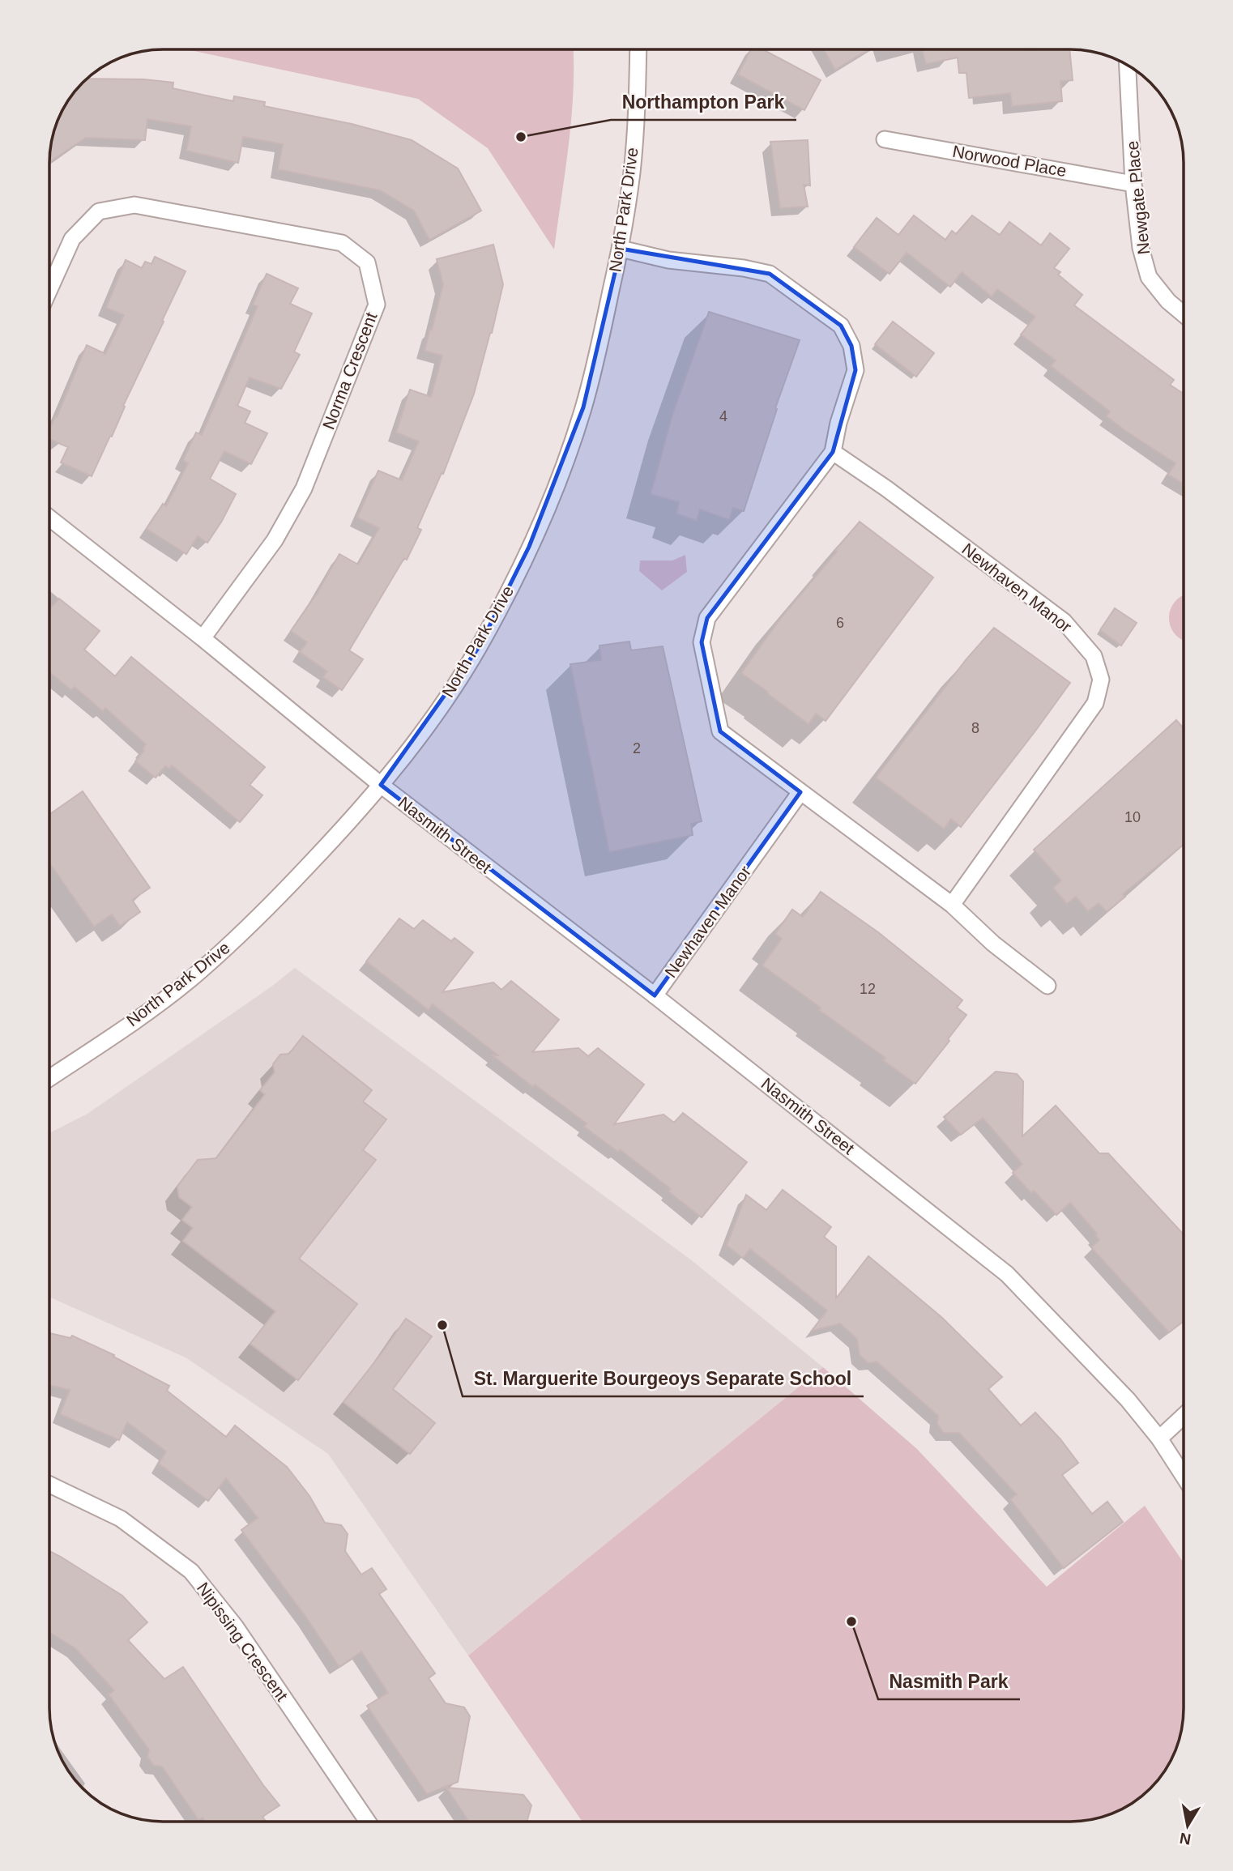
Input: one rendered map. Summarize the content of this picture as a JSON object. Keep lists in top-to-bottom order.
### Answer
{
  "streets": {
    "street": [
      "Norwood Place",
      "Newgate Place",
      "North Park Drive",
      "Norma Crescent",
      "Newhaven Manor",
      "Nasmith Street",
      "Nipissing Crescent"
    ]
  },
  "crossings": [
    ["Norwood Place", "Newgate Place"],
    ["North Park Drive", "Nasmith Street"],
    ["Newhaven Manor", "Nasmith Street"]
  ],
  "places": ["Northampton Park", "St. Marguerite Bourgeoys Separate School", "Nasmith Park"],
  "house_numbers": [
    "4",
    "6",
    "8",
    "2",
    "10",
    "12"
  ],
  "north": "bottom"
}
